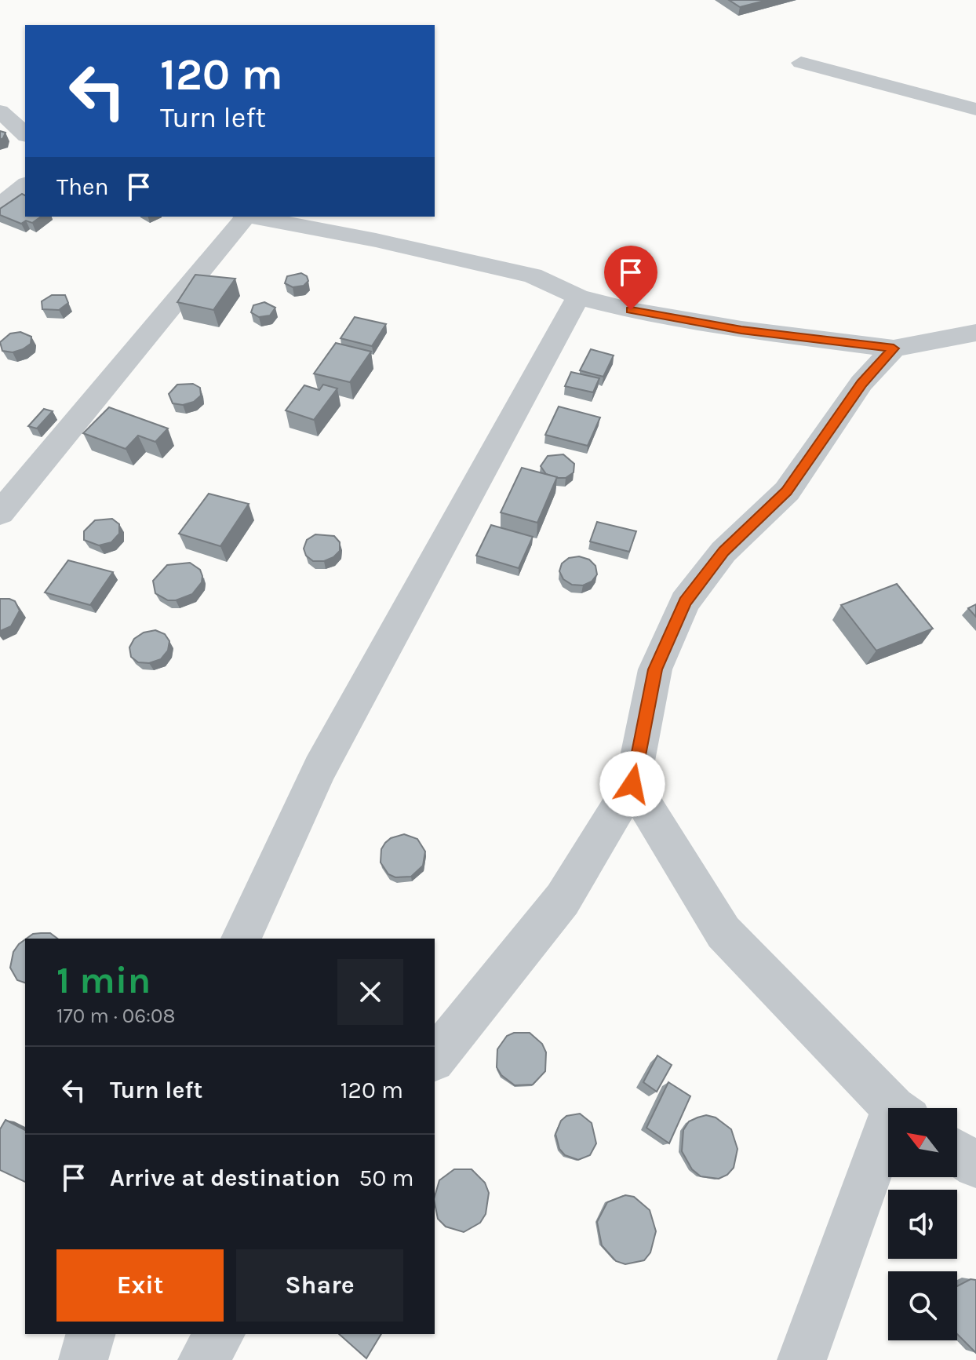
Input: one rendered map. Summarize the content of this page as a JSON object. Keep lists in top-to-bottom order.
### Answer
{
  "north": "top left",
  "page": {
    "turn": ["120 m", "Turn left"],
    "then": "Then",
    "heading": ["1 min", "170 m · 06:08"],
    "list": [
      {
        "name": "Turn left",
        "value": "120 m"
      },
      {
        "name": "Arrive at destination",
        "value": "50 m"
      }
    ],
    "buttons": ["Exit", "Share"]
  }
}
